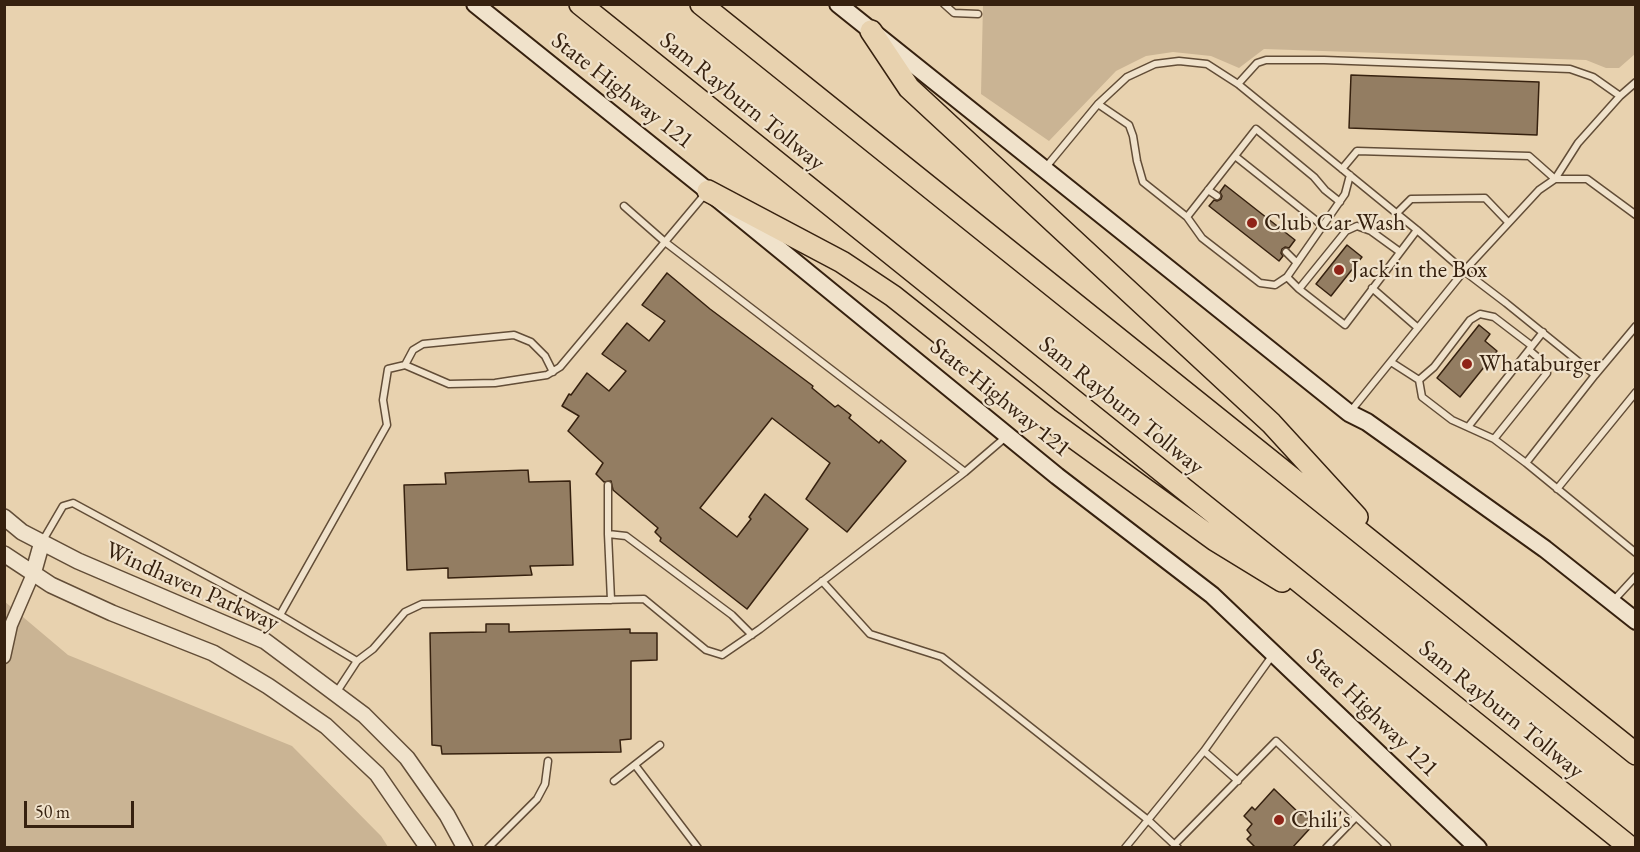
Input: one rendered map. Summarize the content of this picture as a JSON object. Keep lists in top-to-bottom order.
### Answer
{
  "streets": {
    "highway": ["Sam Rayburn Tollway"],
    "main road": ["State Highway 121"],
    "street": ["Windhaven Parkway"]
  },
  "places": [
    "Club Car Wash",
    "Jack in the Box",
    "Whataburger",
    "Chili's"
  ],
  "scale_bar": "50 m"
}
